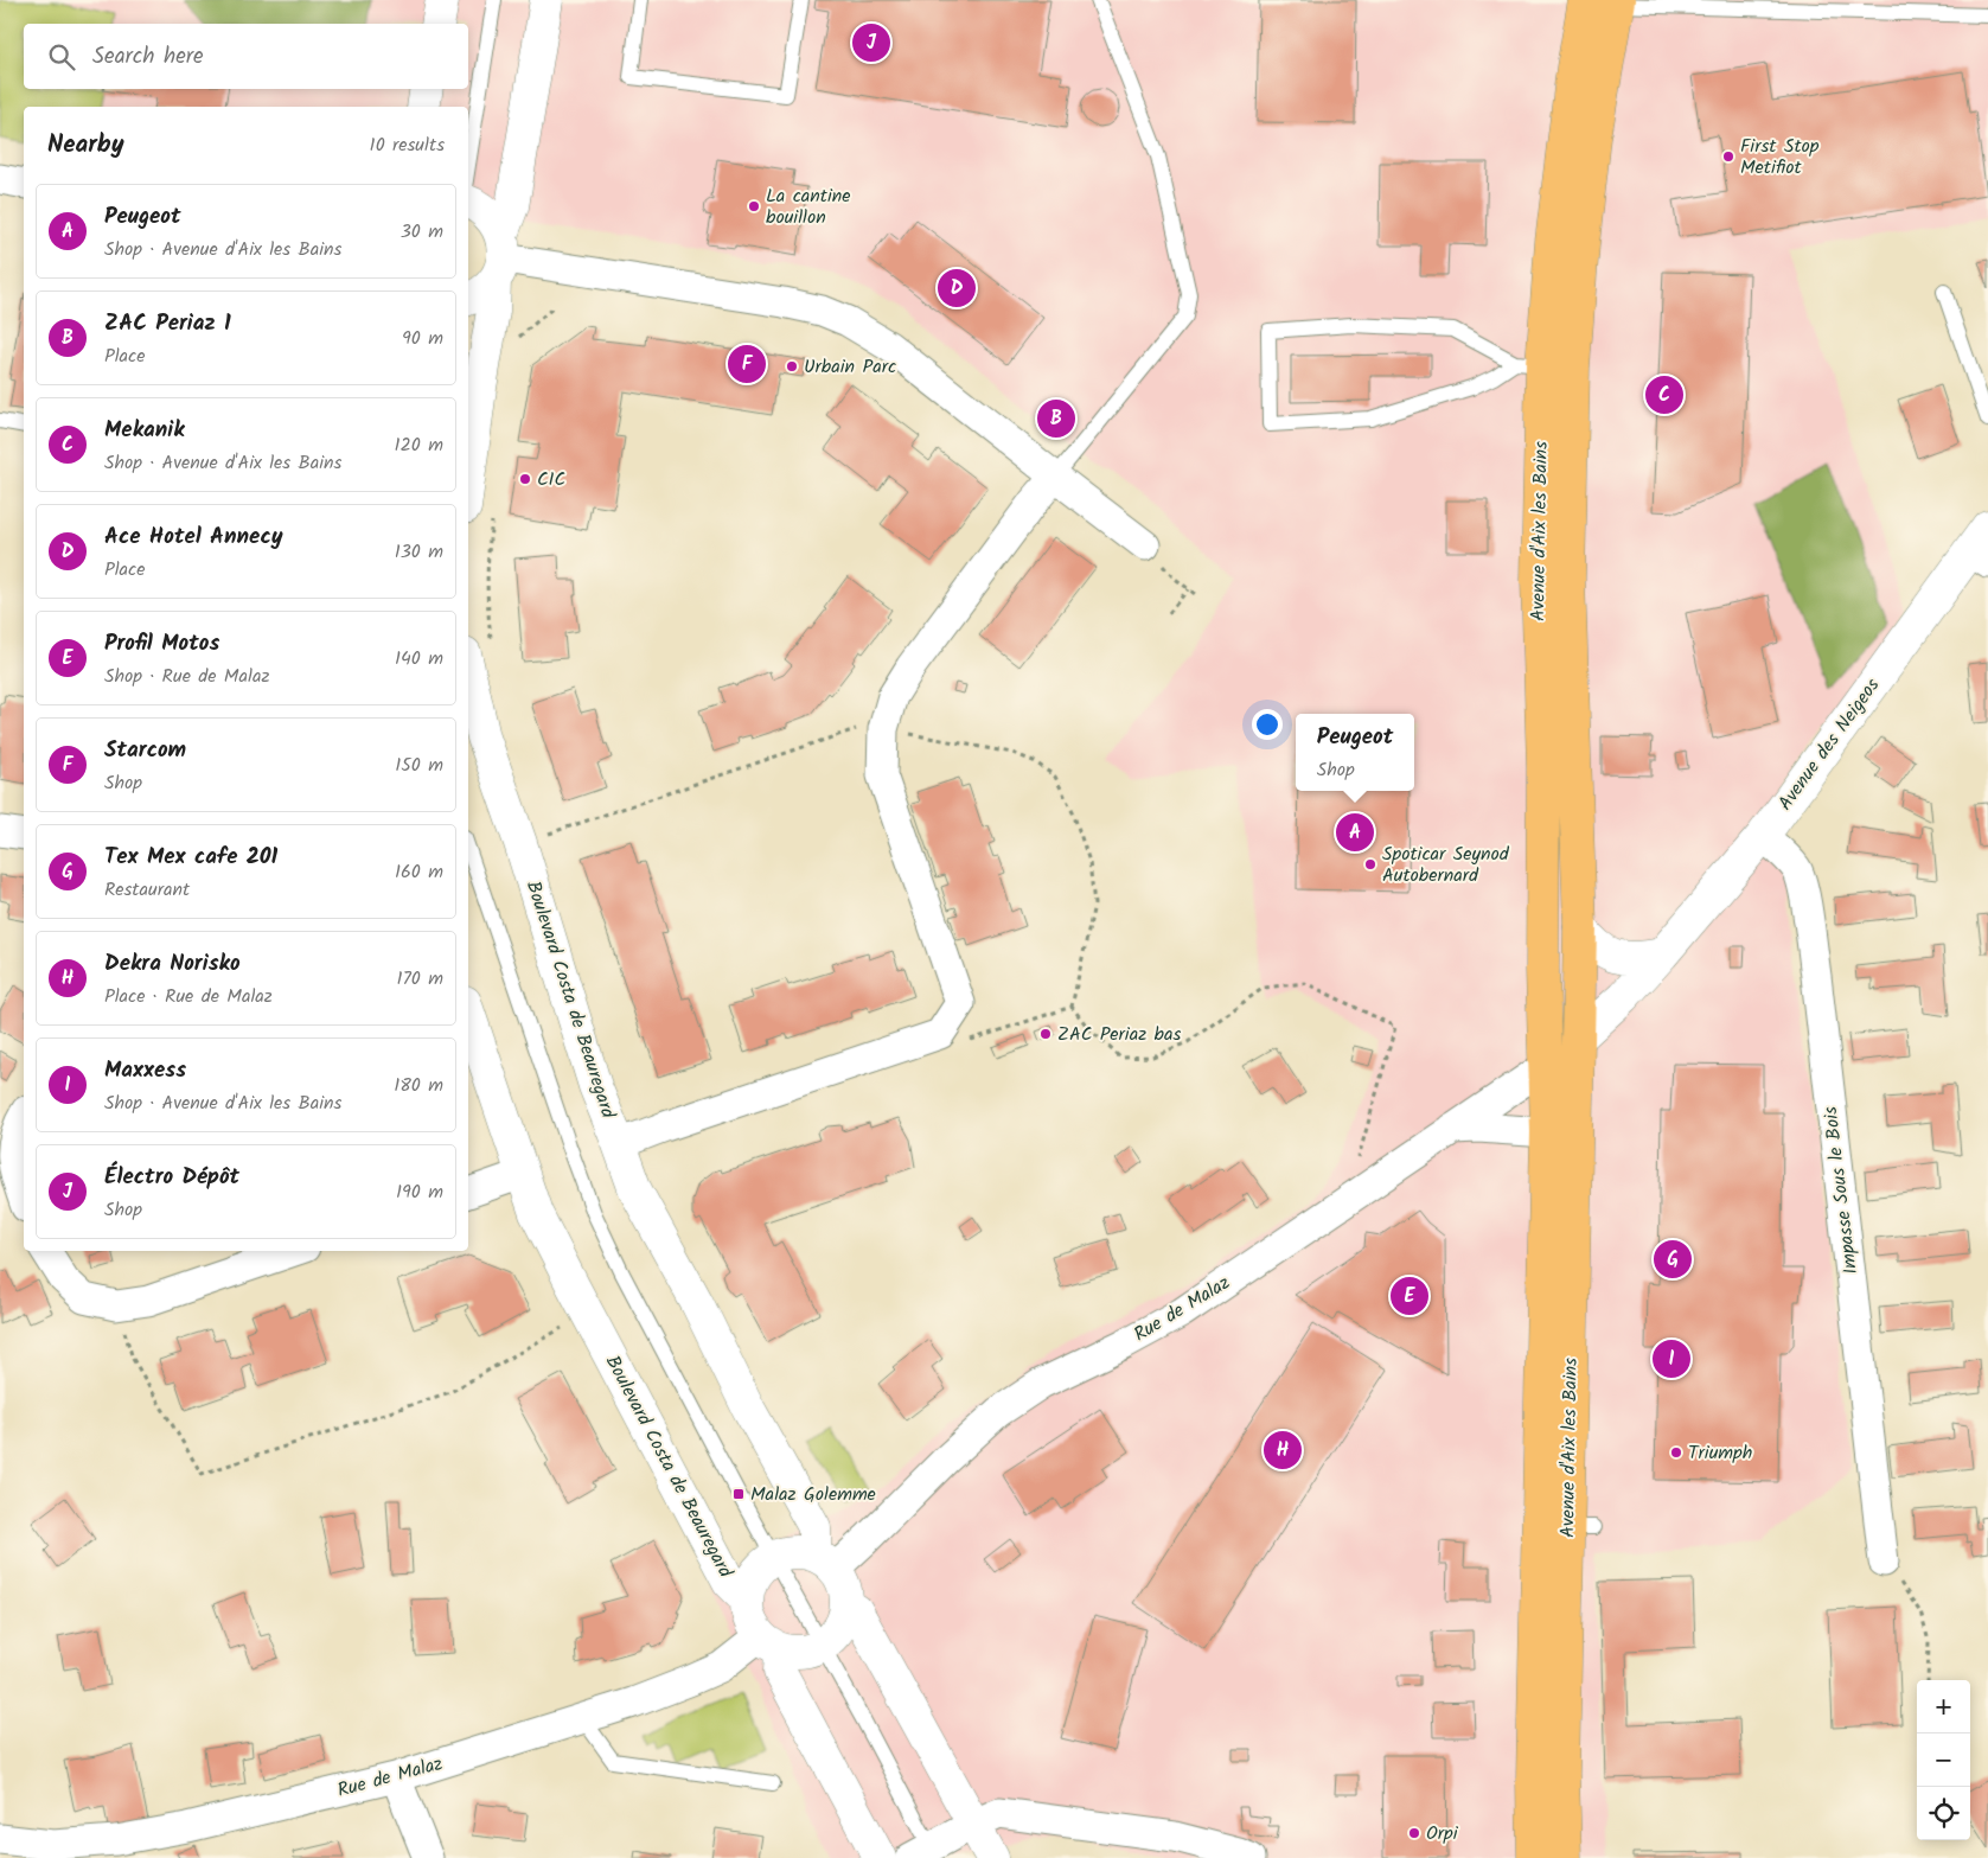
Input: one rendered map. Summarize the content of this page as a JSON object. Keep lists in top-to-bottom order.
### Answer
{
  "streets": {
    "main road": ["Avenue d'Aix les Bains"],
    "street": [
      "Avenue des Neigeos",
      "Boulevard Costa de Beauregard",
      "Impasse Sous le Bois",
      "Rue de Malaz"
    ]
  },
  "crossings": [
    ["Avenue d'Aix les Bains", "Avenue des Neigeos"],
    ["Avenue d'Aix les Bains", "Rue de Malaz"],
    ["Avenue des Neigeos", "Impasse Sous le Bois"],
    ["Boulevard Costa de Beauregard", "Rue de Malaz"]
  ],
  "places": {
    "other": [
      "First Stop Metifiot",
      "La cantine bouillon",
      "Urbain Parc",
      "CIC",
      "Spoticar Seynod Autobernard",
      "ZAC Periaz bas",
      "Triumph",
      "Orpi"
    ],
    "transit": ["Malaz Golemme"]
  },
  "page": {
    "pins": [
      "J",
      "D",
      "F",
      "C",
      "B",
      "A",
      "G",
      "E",
      "I",
      "H"
    ],
    "search": "Search here",
    "heading": ["Nearby", "10 results"],
    "list": [
      {
        "mark": "A",
        "name": "Peugeot",
        "note": "Shop · Avenue d'Aix les Bains",
        "value": "30 m"
      },
      {
        "mark": "B",
        "name": "ZAC Periaz 1",
        "note": "Place",
        "value": "90 m"
      },
      {
        "mark": "C",
        "name": "Mekanik",
        "note": "Shop · Avenue d'Aix les Bains",
        "value": "120 m"
      },
      {
        "mark": "D",
        "name": "Ace Hotel Annecy",
        "note": "Place",
        "value": "130 m"
      },
      {
        "mark": "E",
        "name": "Profil Motos",
        "note": "Shop · Rue de Malaz",
        "value": "140 m"
      },
      {
        "mark": "F",
        "name": "Starcom",
        "note": "Shop",
        "value": "150 m"
      },
      {
        "mark": "G",
        "name": "Tex Mex cafe 201",
        "note": "Restaurant",
        "value": "160 m"
      },
      {
        "mark": "H",
        "name": "Dekra Norisko",
        "note": "Place · Rue de Malaz",
        "value": "170 m"
      },
      {
        "mark": "I",
        "name": "Maxxess",
        "note": "Shop · Avenue d'Aix les Bains",
        "value": "180 m"
      },
      {
        "mark": "J",
        "name": "Électro Dépôt",
        "note": "Shop",
        "value": "190 m"
      }
    ],
    "popup": ["Peugeot", "Shop"],
    "map_buttons": ["+", "−"]
  }
}
